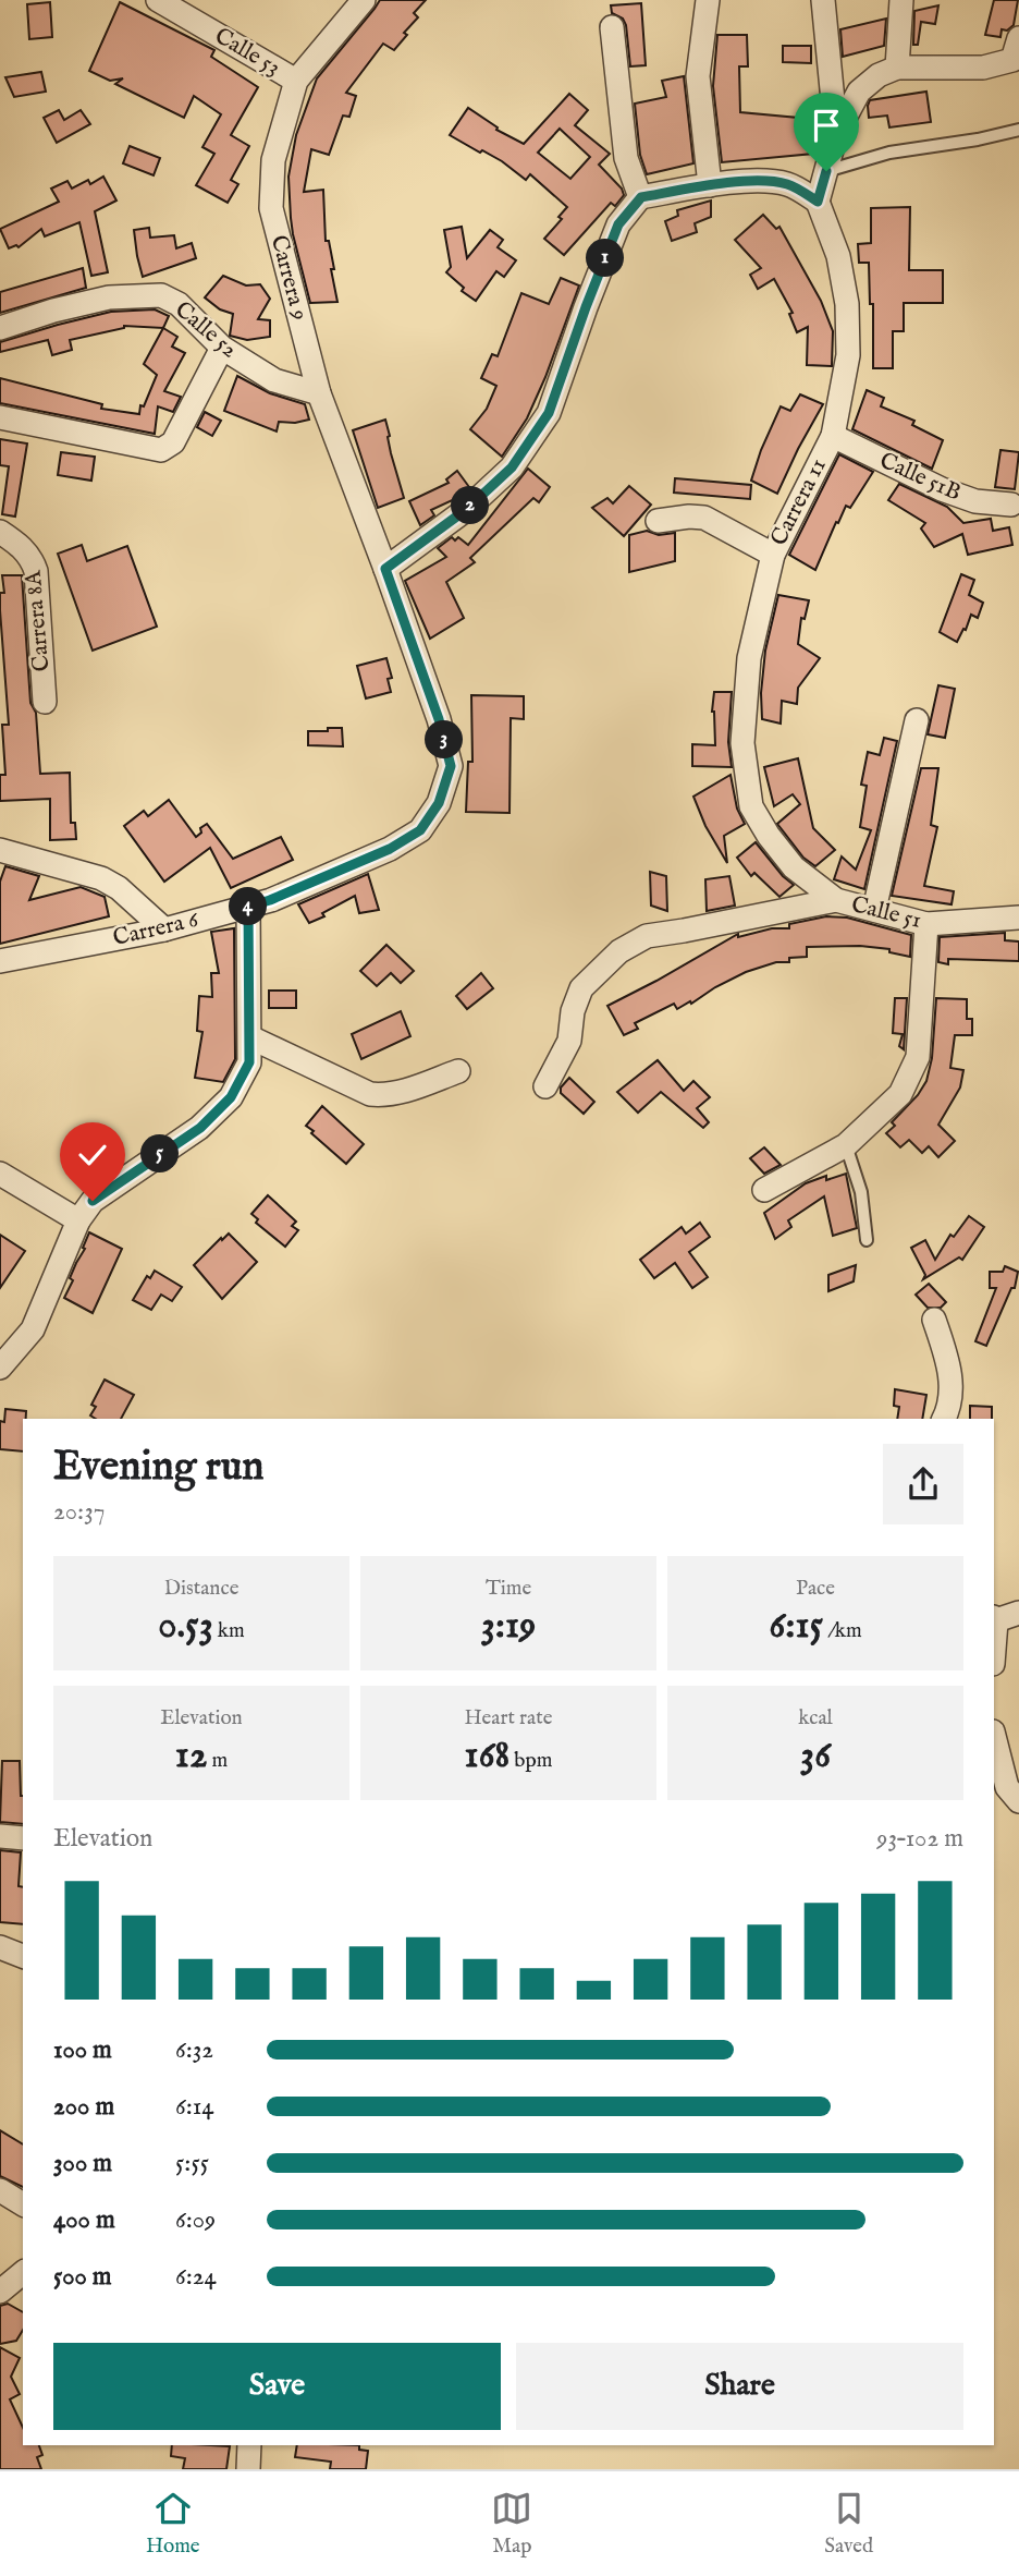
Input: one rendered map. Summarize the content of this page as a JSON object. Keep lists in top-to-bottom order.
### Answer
{
  "streets": {
    "street": [
      "Calle 53",
      "Carrera 9",
      "Calle 52",
      "Calle 51B",
      "Carrera 11",
      "Carrera 8A",
      "Calle 51",
      "Carrera 6"
    ]
  },
  "crossings": [
    ["Calle 53", "Carrera 9"],
    ["Carrera 9", "Calle 52"],
    ["Carrera 9", "Carrera 6"],
    ["Calle 51B", "Carrera 11"],
    ["Carrera 11", "Calle 51"]
  ],
  "page": {
    "pins": [
      "1",
      "2",
      "3",
      "4",
      "5"
    ],
    "heading": ["Evening run", "20:37"],
    "stats": [
      ["Distance", "0.53 km"],
      ["Time", "3:19"],
      ["Pace", "6:15 /km"],
      ["Elevation", "12 m"],
      ["Heart rate", "168 bpm"],
      ["kcal", "36"]
    ],
    "chart": ["Elevation", "93–102 m"],
    "list": [
      {
        "name": "100 m",
        "note": "6:32"
      },
      {
        "name": "200 m",
        "note": "6:14"
      },
      {
        "name": "300 m",
        "note": "5:55"
      },
      {
        "name": "400 m",
        "note": "6:09"
      },
      {
        "name": "500 m",
        "note": "6:24"
      }
    ],
    "buttons": ["Save", "Share"],
    "tabs": ["Home", "Map", "Saved"]
  }
}
